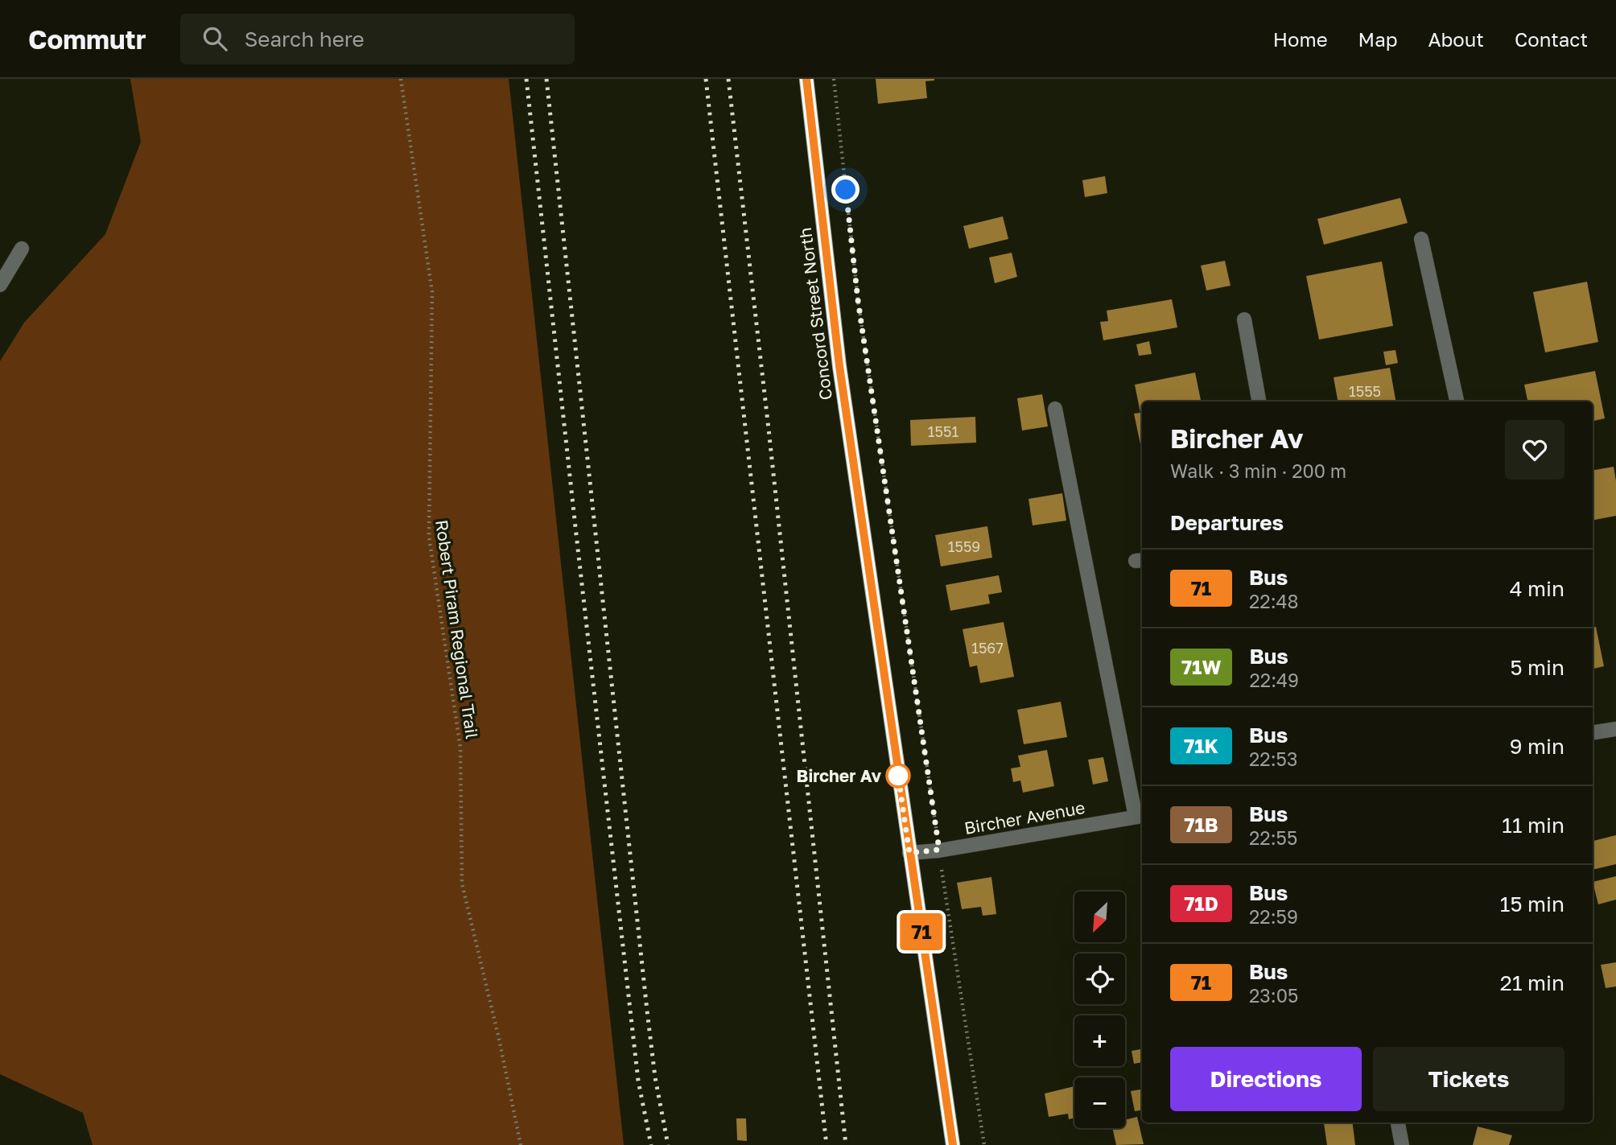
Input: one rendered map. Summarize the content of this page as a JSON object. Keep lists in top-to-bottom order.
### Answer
{
  "streets": {
    "main road": ["Concord Street North"],
    "street": ["Bircher Avenue"],
    "path": ["Robert Piram Regional Trail"]
  },
  "crossings": [
    ["Concord Street North", "Bircher Avenue"]
  ],
  "places": ["Bircher Av"],
  "lines": ["bus line 71"],
  "house_numbers": [
    "1555",
    "1551",
    "1559",
    "1567"
  ],
  "north": "bottom left",
  "page": {
    "header": "Commutr",
    "search": "Search here",
    "nav": [
      "Home",
      "Map",
      "About",
      "Contact"
    ],
    "on_map": "71",
    "heading": [
      ["Bircher Av", "Walk · 3 min · 200 m"],
      "Departures"
    ],
    "list": [
      {
        "mark": "71",
        "name": "Bus",
        "note": "22:48",
        "value": "4 min"
      },
      {
        "mark": "71W",
        "name": "Bus",
        "note": "22:49",
        "value": "5 min"
      },
      {
        "mark": "71K",
        "name": "Bus",
        "note": "22:53",
        "value": "9 min"
      },
      {
        "mark": "71B",
        "name": "Bus",
        "note": "22:55",
        "value": "11 min"
      },
      {
        "mark": "71D",
        "name": "Bus",
        "note": "22:59",
        "value": "15 min"
      },
      {
        "mark": "71",
        "name": "Bus",
        "note": "23:05",
        "value": "21 min"
      }
    ],
    "map_buttons": ["+", "−"],
    "buttons": ["Directions", "Tickets"]
  }
}
